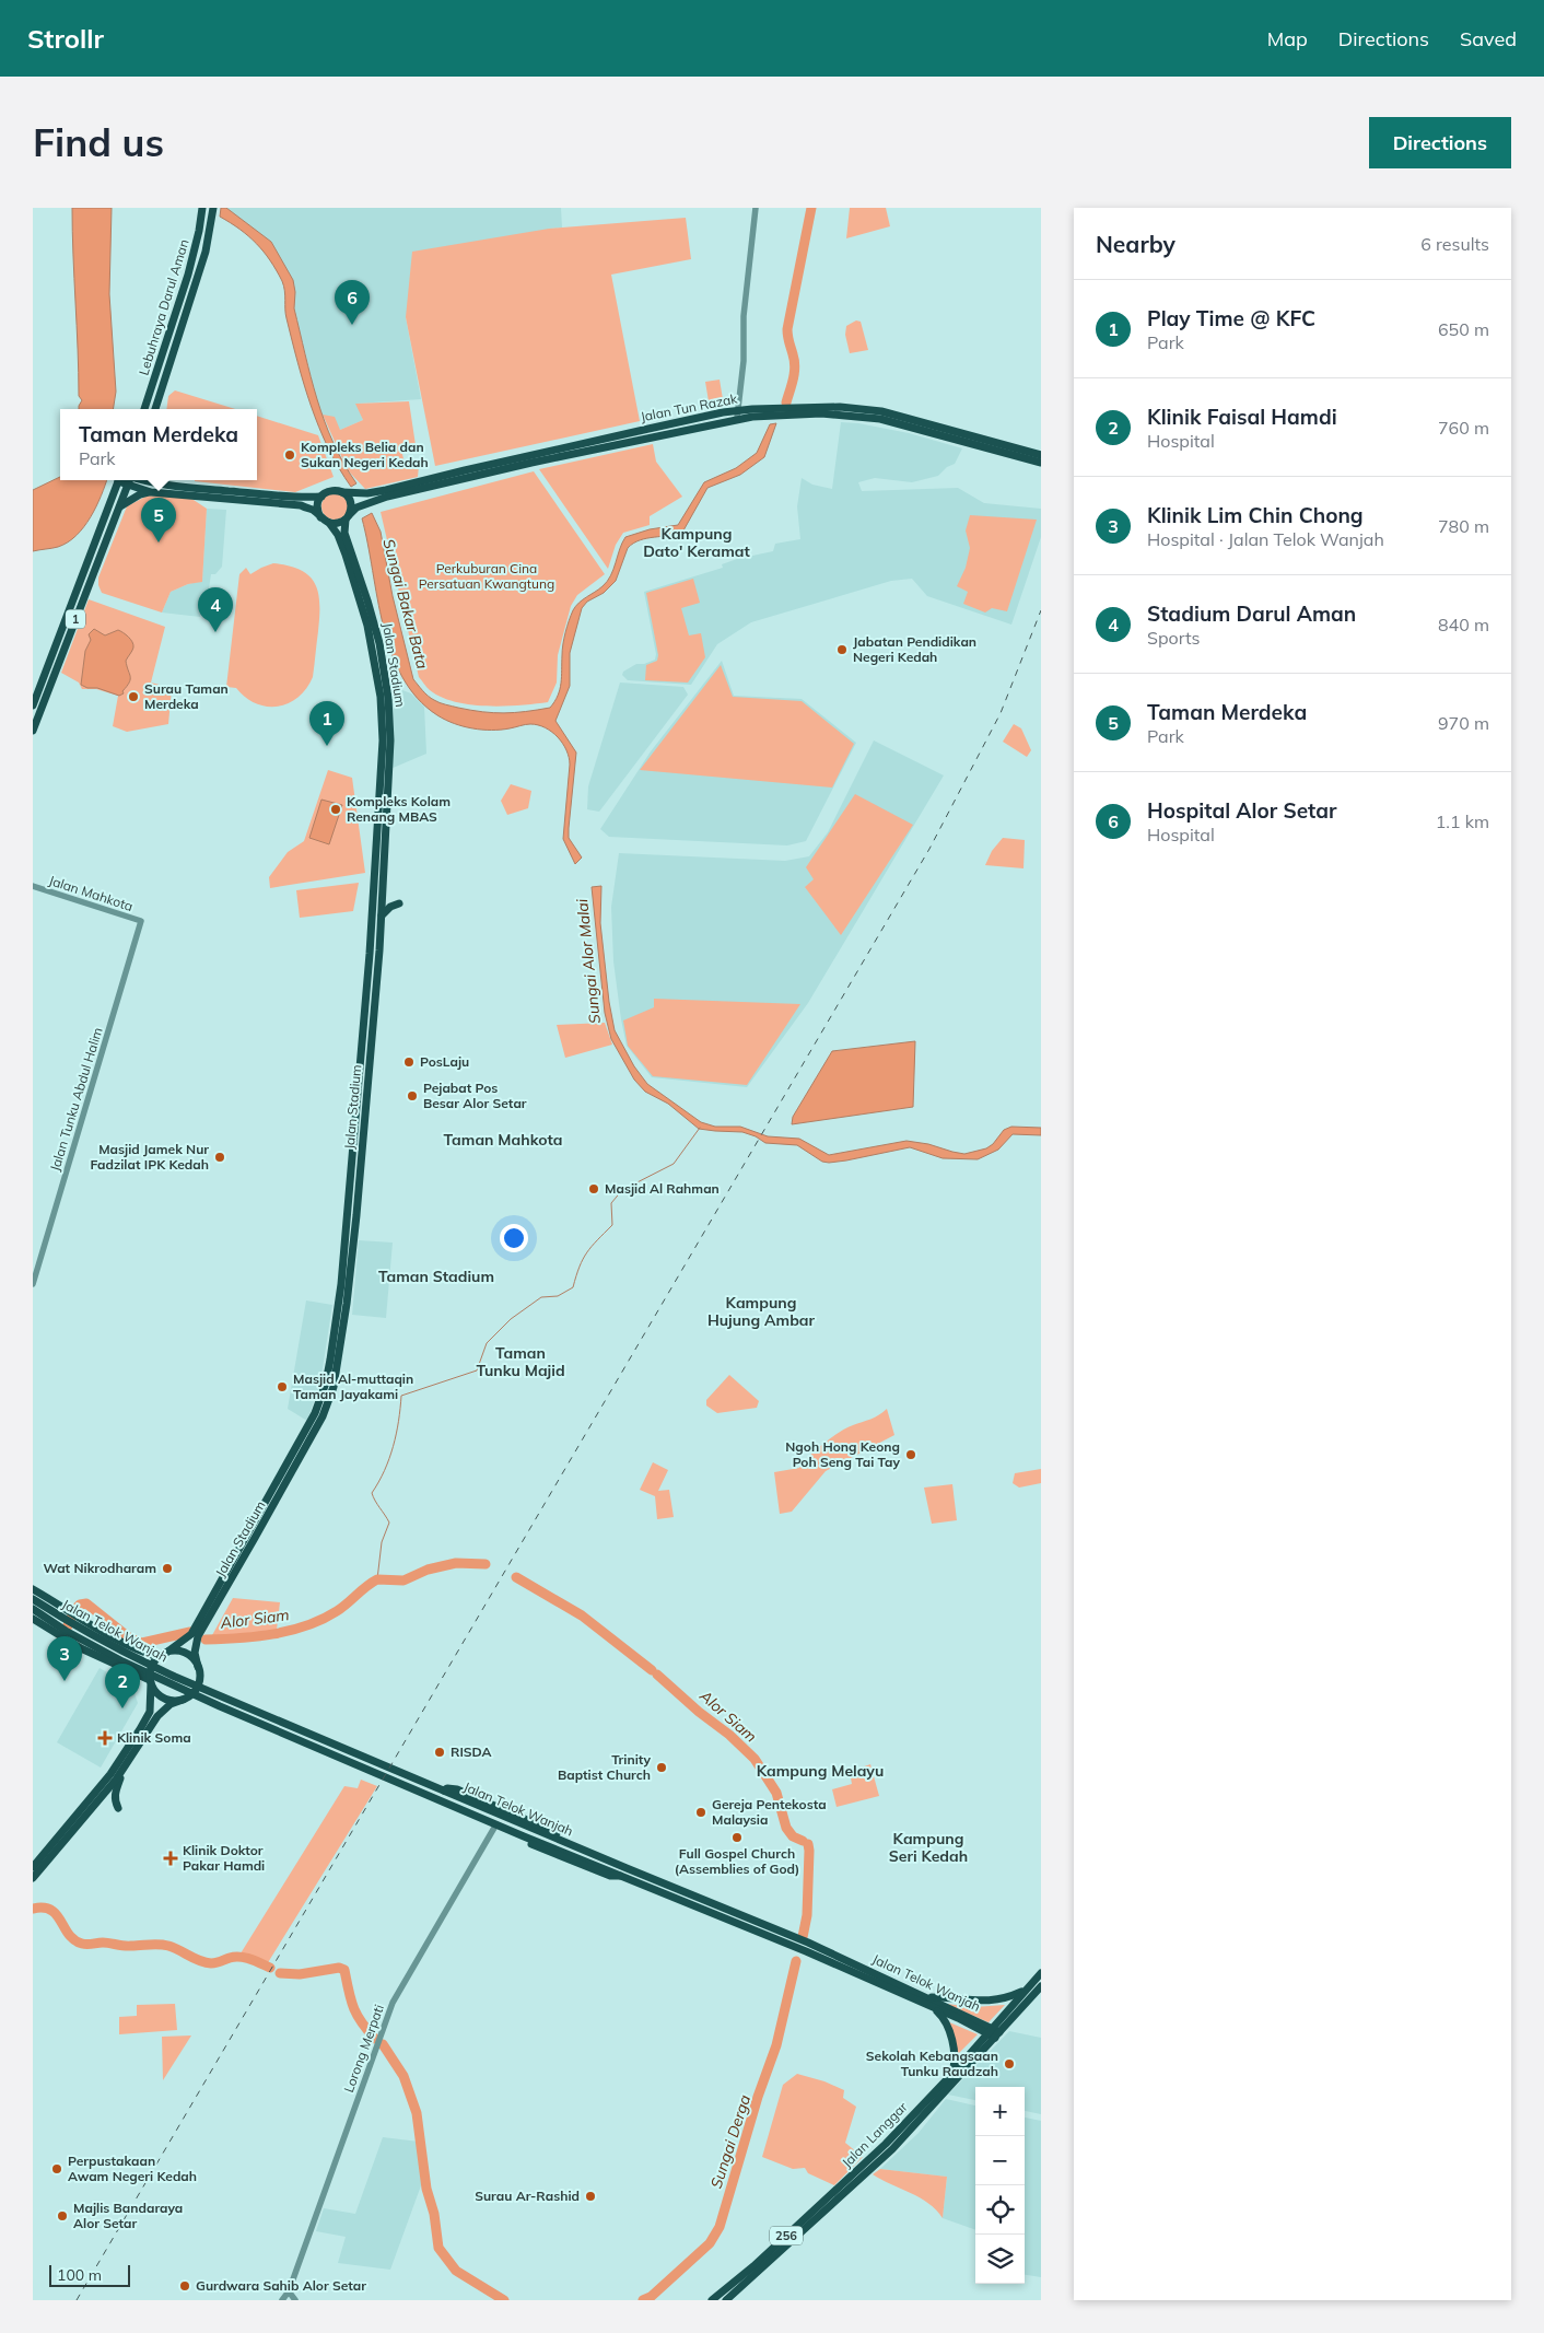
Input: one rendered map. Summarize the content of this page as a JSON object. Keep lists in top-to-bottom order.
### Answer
{
  "streets": {
    "main road": [
      "Lebuhraya Darul Aman",
      "Jalan Tun Razak",
      "1",
      "Jalan Stadium",
      "Jalan Telok Wanjah",
      "Jalan Langgar",
      "256"
    ],
    "street": ["Jalan Mahkota", "Jalan Tunku Abdul Halim", "Lorong Merpati"]
  },
  "crossings": [
    ["Jalan Tun Razak", "Jalan Stadium"],
    ["Jalan Mahkota", "Jalan Tunku Abdul Halim"],
    ["Jalan Telok Wanjah", "Jalan Langgar"]
  ],
  "districts": [
    "Kampung Dato' Keramat",
    "Taman Mahkota",
    "Taman Stadium",
    "Kampung Hujung Ambar",
    "Taman Tunku Majid",
    "Kampung Melayu",
    "Kampung Seri Kedah"
  ],
  "water": [
    "Sungai Bakar Bata",
    "Sungai Alor Malai",
    "Alor Siam",
    "Sungai Derga"
  ],
  "parks": ["Perkuburan Cina Persatuan Kwangtung"],
  "places": {
    "other": [
      "Kompleks Belia dan Sukan Negeri Kedah",
      "Jabatan Pendidikan Negeri Kedah",
      "Surau Taman Merdeka",
      "Kompleks Kolam Renang MBAS",
      "PosLaju",
      "Pejabat Pos Besar Alor Setar",
      "Masjid Jamek Nur Fadzilat IPK Kedah",
      "Masjid Al Rahman",
      "Masjid Al-muttaqin Taman Jayakami",
      "Ngoh Hong Keong Poh Seng Tai Tay",
      "Wat Nikrodharam",
      "RISDA",
      "Trinity Baptist Church",
      "Gereja Pentekosta Malaysia",
      "Full Gospel Church (Assemblies of God)",
      "Sekolah Kebangsaan Tunku Raudzah",
      "Perpustakaan Awam Negeri Kedah",
      "Surau Ar-Rashid",
      "Majlis Bandaraya Alor Setar",
      "Gurdwara Sahib Alor Setar"
    ],
    "health": ["Klinik Soma", "Klinik Doktor Pakar Hamdi"]
  },
  "scale_bar": "100 m",
  "page": {
    "header": "Strollr",
    "nav": ["Map", "Directions", "Saved"],
    "buttons": "Directions",
    "title": "Find us",
    "heading": ["Nearby", "6 results"],
    "list": [
      {
        "mark": "1",
        "name": "Play Time @ KFC",
        "note": "Park",
        "value": "650 m"
      },
      {
        "mark": "2",
        "name": "Klinik Faisal Hamdi",
        "note": "Hospital",
        "value": "760 m"
      },
      {
        "mark": "3",
        "name": "Klinik Lim Chin Chong",
        "note": "Hospital · Jalan Telok Wanjah",
        "value": "780 m"
      },
      {
        "mark": "4",
        "name": "Stadium Darul Aman",
        "note": "Sports",
        "value": "840 m"
      },
      {
        "mark": "5",
        "name": "Taman Merdeka",
        "note": "Park",
        "value": "970 m"
      },
      {
        "mark": "6",
        "name": "Hospital Alor Setar",
        "note": "Hospital",
        "value": "1.1 km"
      }
    ],
    "pins": [
      "6",
      "5",
      "4",
      "1",
      "3",
      "2"
    ],
    "popup": ["Taman Merdeka", "Park"],
    "map_buttons": ["+", "−"],
    "scale": "100 m"
  }
}
